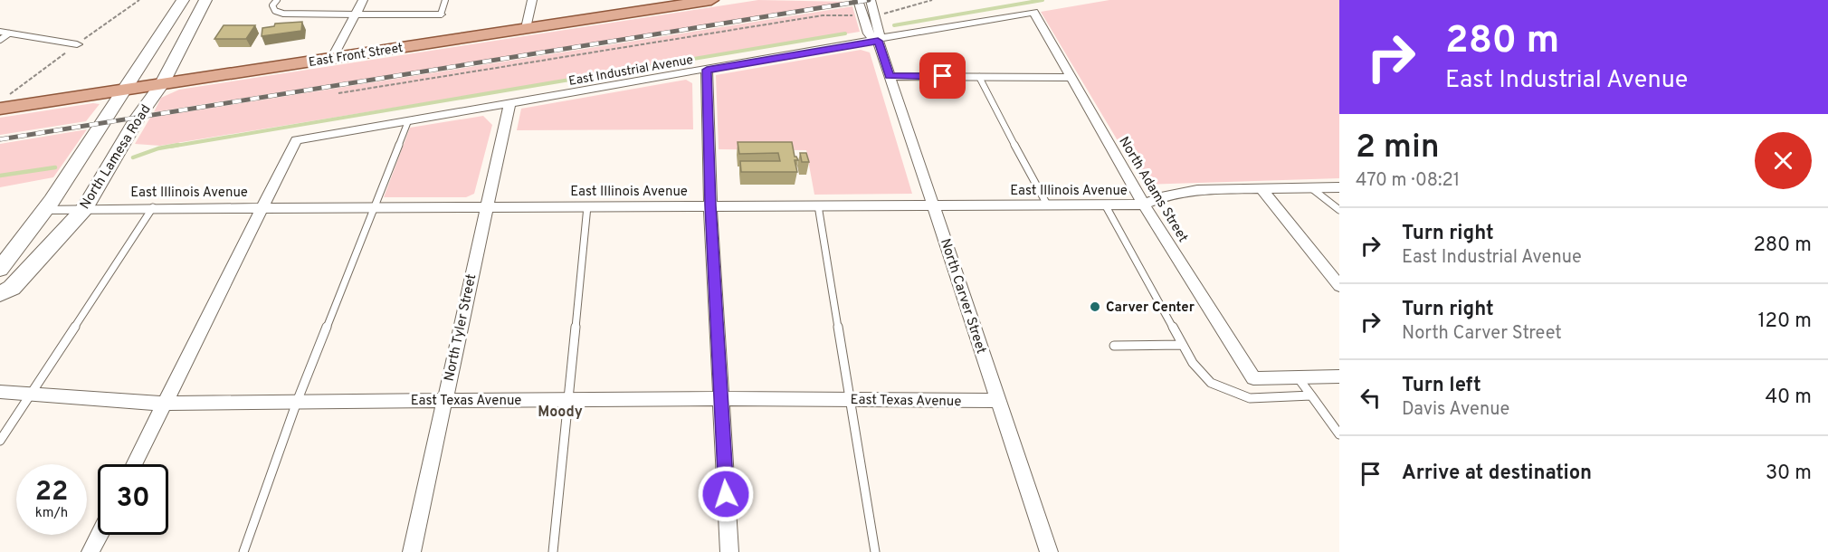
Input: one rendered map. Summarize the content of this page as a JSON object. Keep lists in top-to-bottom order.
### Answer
{
  "streets": {
    "main road": ["East Front Street", "North Lamesa Road"],
    "street": [
      "East Industrial Avenue",
      "North Adams Street",
      "East Illinois Avenue",
      "North Carver Street",
      "North Tyler Street",
      "East Texas Avenue"
    ]
  },
  "crossings": [
    ["East Front Street", "North Lamesa Road"],
    ["East Industrial Avenue", "North Adams Street"],
    ["East Industrial Avenue", "East Illinois Avenue"],
    ["East Industrial Avenue", "North Carver Street"],
    ["East Industrial Avenue", "North Tyler Street"],
    ["North Lamesa Road", "East Illinois Avenue"],
    ["North Adams Street", "East Illinois Avenue"],
    ["East Illinois Avenue", "North Carver Street"],
    ["East Illinois Avenue", "North Tyler Street"],
    ["North Carver Street", "East Texas Avenue"],
    ["North Tyler Street", "East Texas Avenue"]
  ],
  "districts": ["Moody"],
  "places": ["Carver Center"],
  "page": {
    "turn": ["280 m", "East Industrial Avenue"],
    "heading": ["2 min", "470 m · 08:21"],
    "list": [
      {
        "name": "Turn right",
        "note": "East Industrial Avenue",
        "value": "280 m"
      },
      {
        "name": "Turn right",
        "note": "North Carver Street",
        "value": "120 m"
      },
      {
        "name": "Turn left",
        "note": "Davis Avenue",
        "value": "40 m"
      },
      {
        "name": "Arrive at destination",
        "value": "30 m"
      }
    ],
    "speed": "22 km/h",
    "limit": "30"
  }
}
